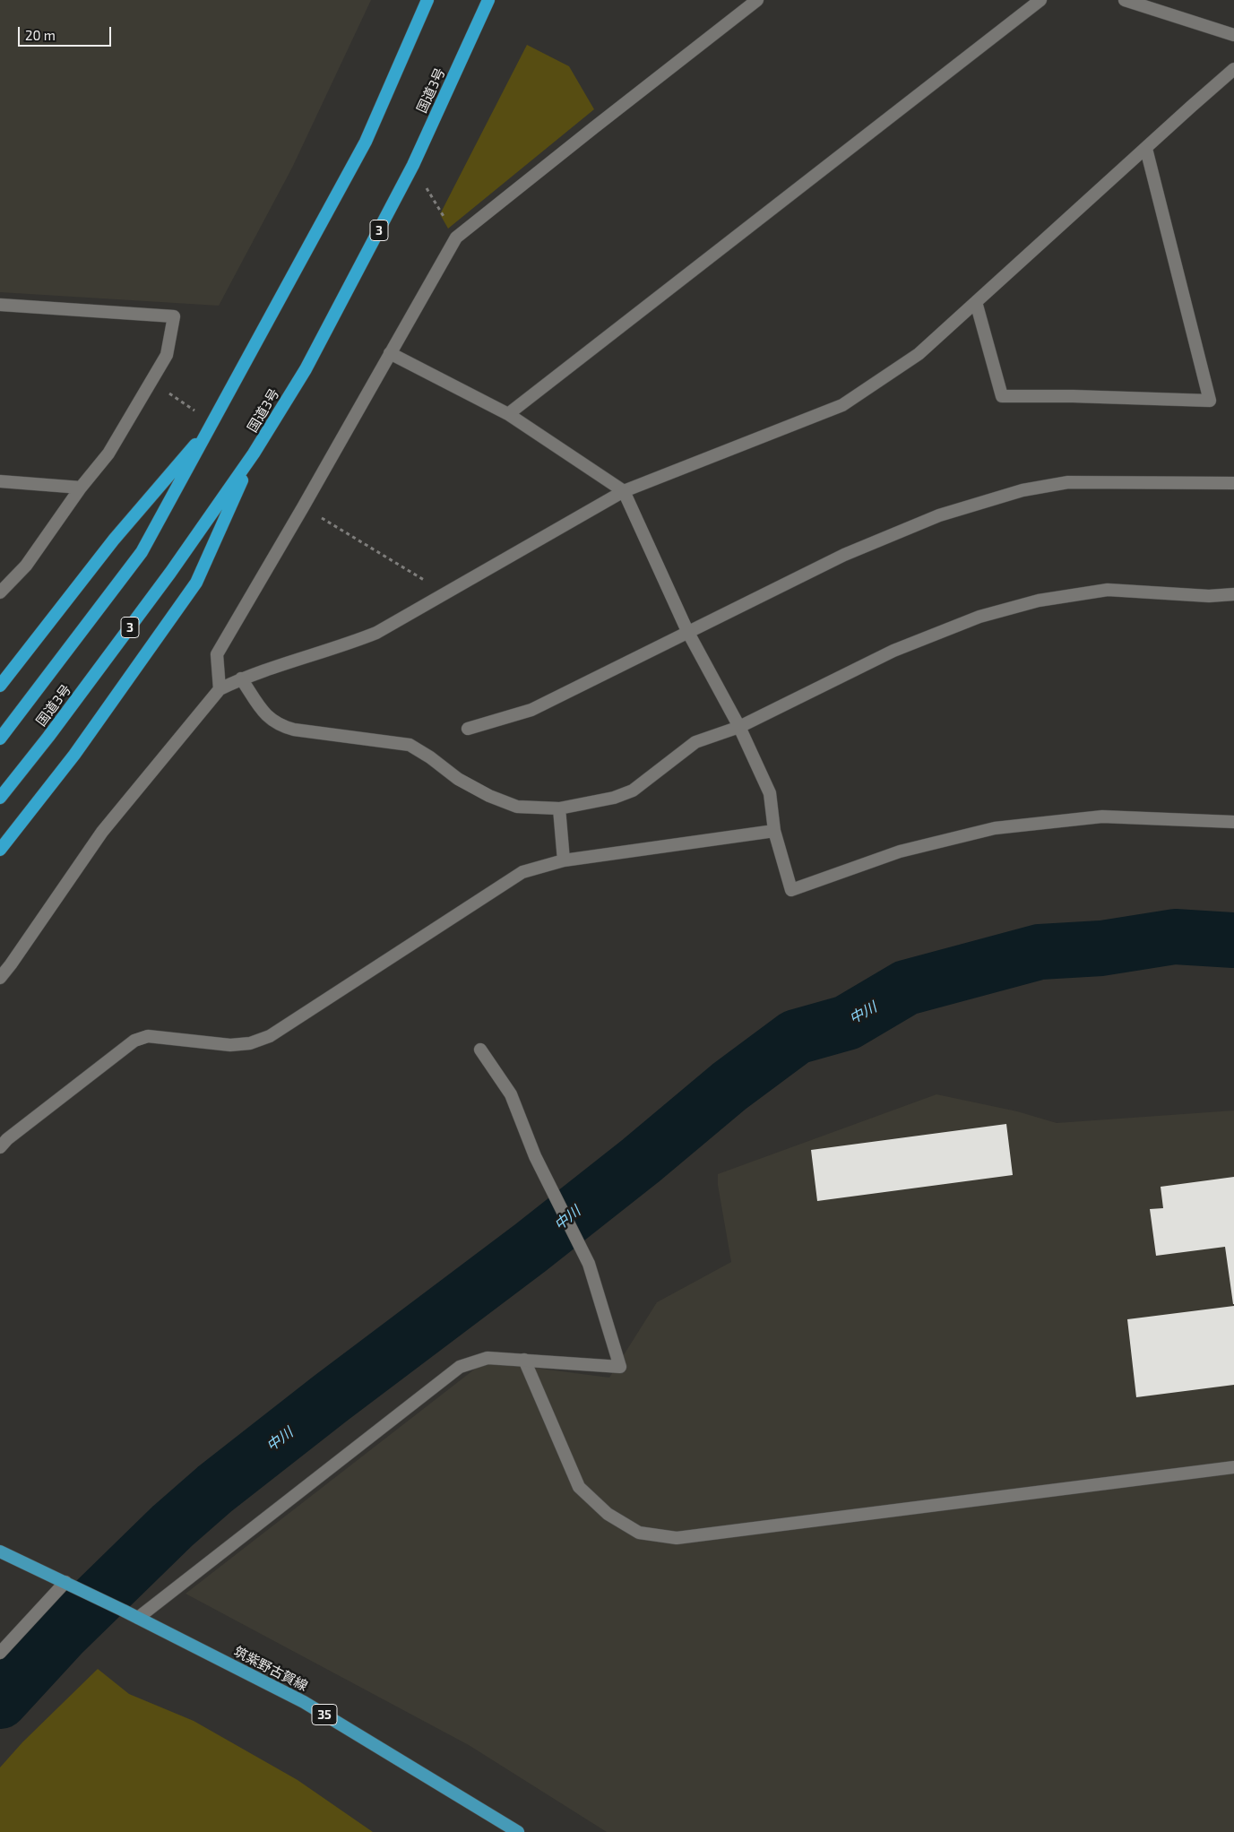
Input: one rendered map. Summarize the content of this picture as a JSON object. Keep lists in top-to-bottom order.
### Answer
{
  "streets": {
    "highway": ["国道3号", "3"],
    "main road": ["筑紫野古賀線", "35"]
  },
  "water": ["中川"],
  "scale_bar": "20 m"
}
